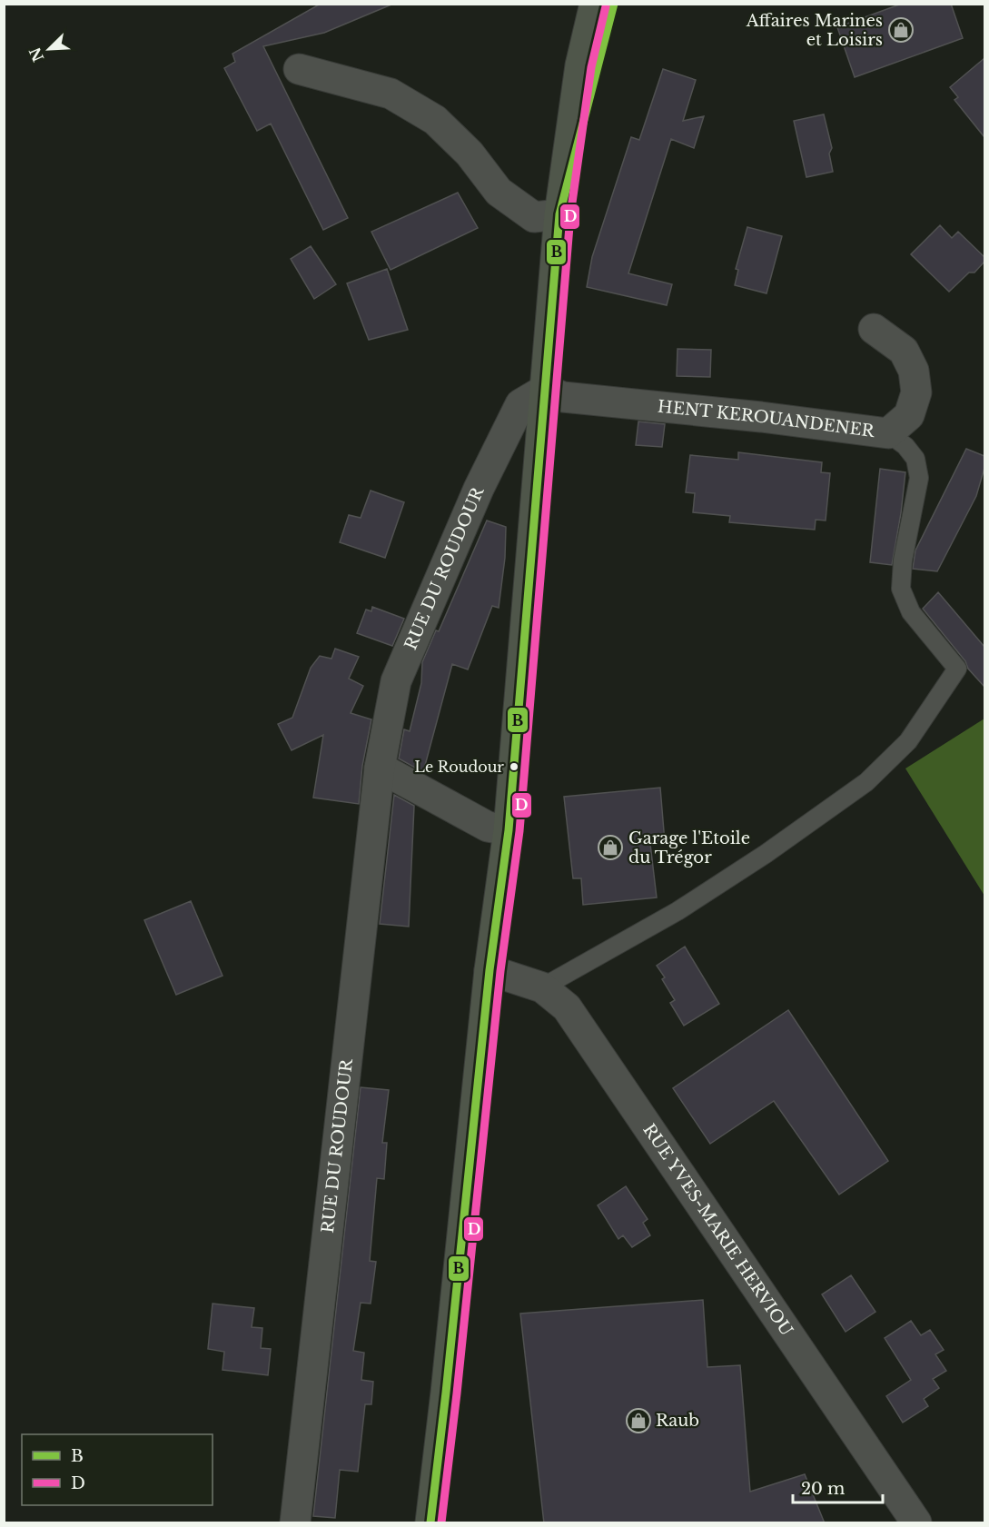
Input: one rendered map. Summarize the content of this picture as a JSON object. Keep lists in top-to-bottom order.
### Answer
{
  "streets": {
    "street": ["HENT KEROUANDENER", "RUE DU ROUDOUR", "RUE YVES-MARIE HERVIOU"]
  },
  "crossings": [
    ["HENT KEROUANDENER", "RUE DU ROUDOUR"]
  ],
  "places": {
    "shop": ["Affaires Marines et Loisirs", "Garage l'Etoile du Trégor", "Raub"],
    "other": ["Le Roudour"]
  },
  "lines": ["transit line B", "transit line D"],
  "legend": ["B", "D"],
  "scale_bar": "20 m",
  "north": "bottom left"
}
